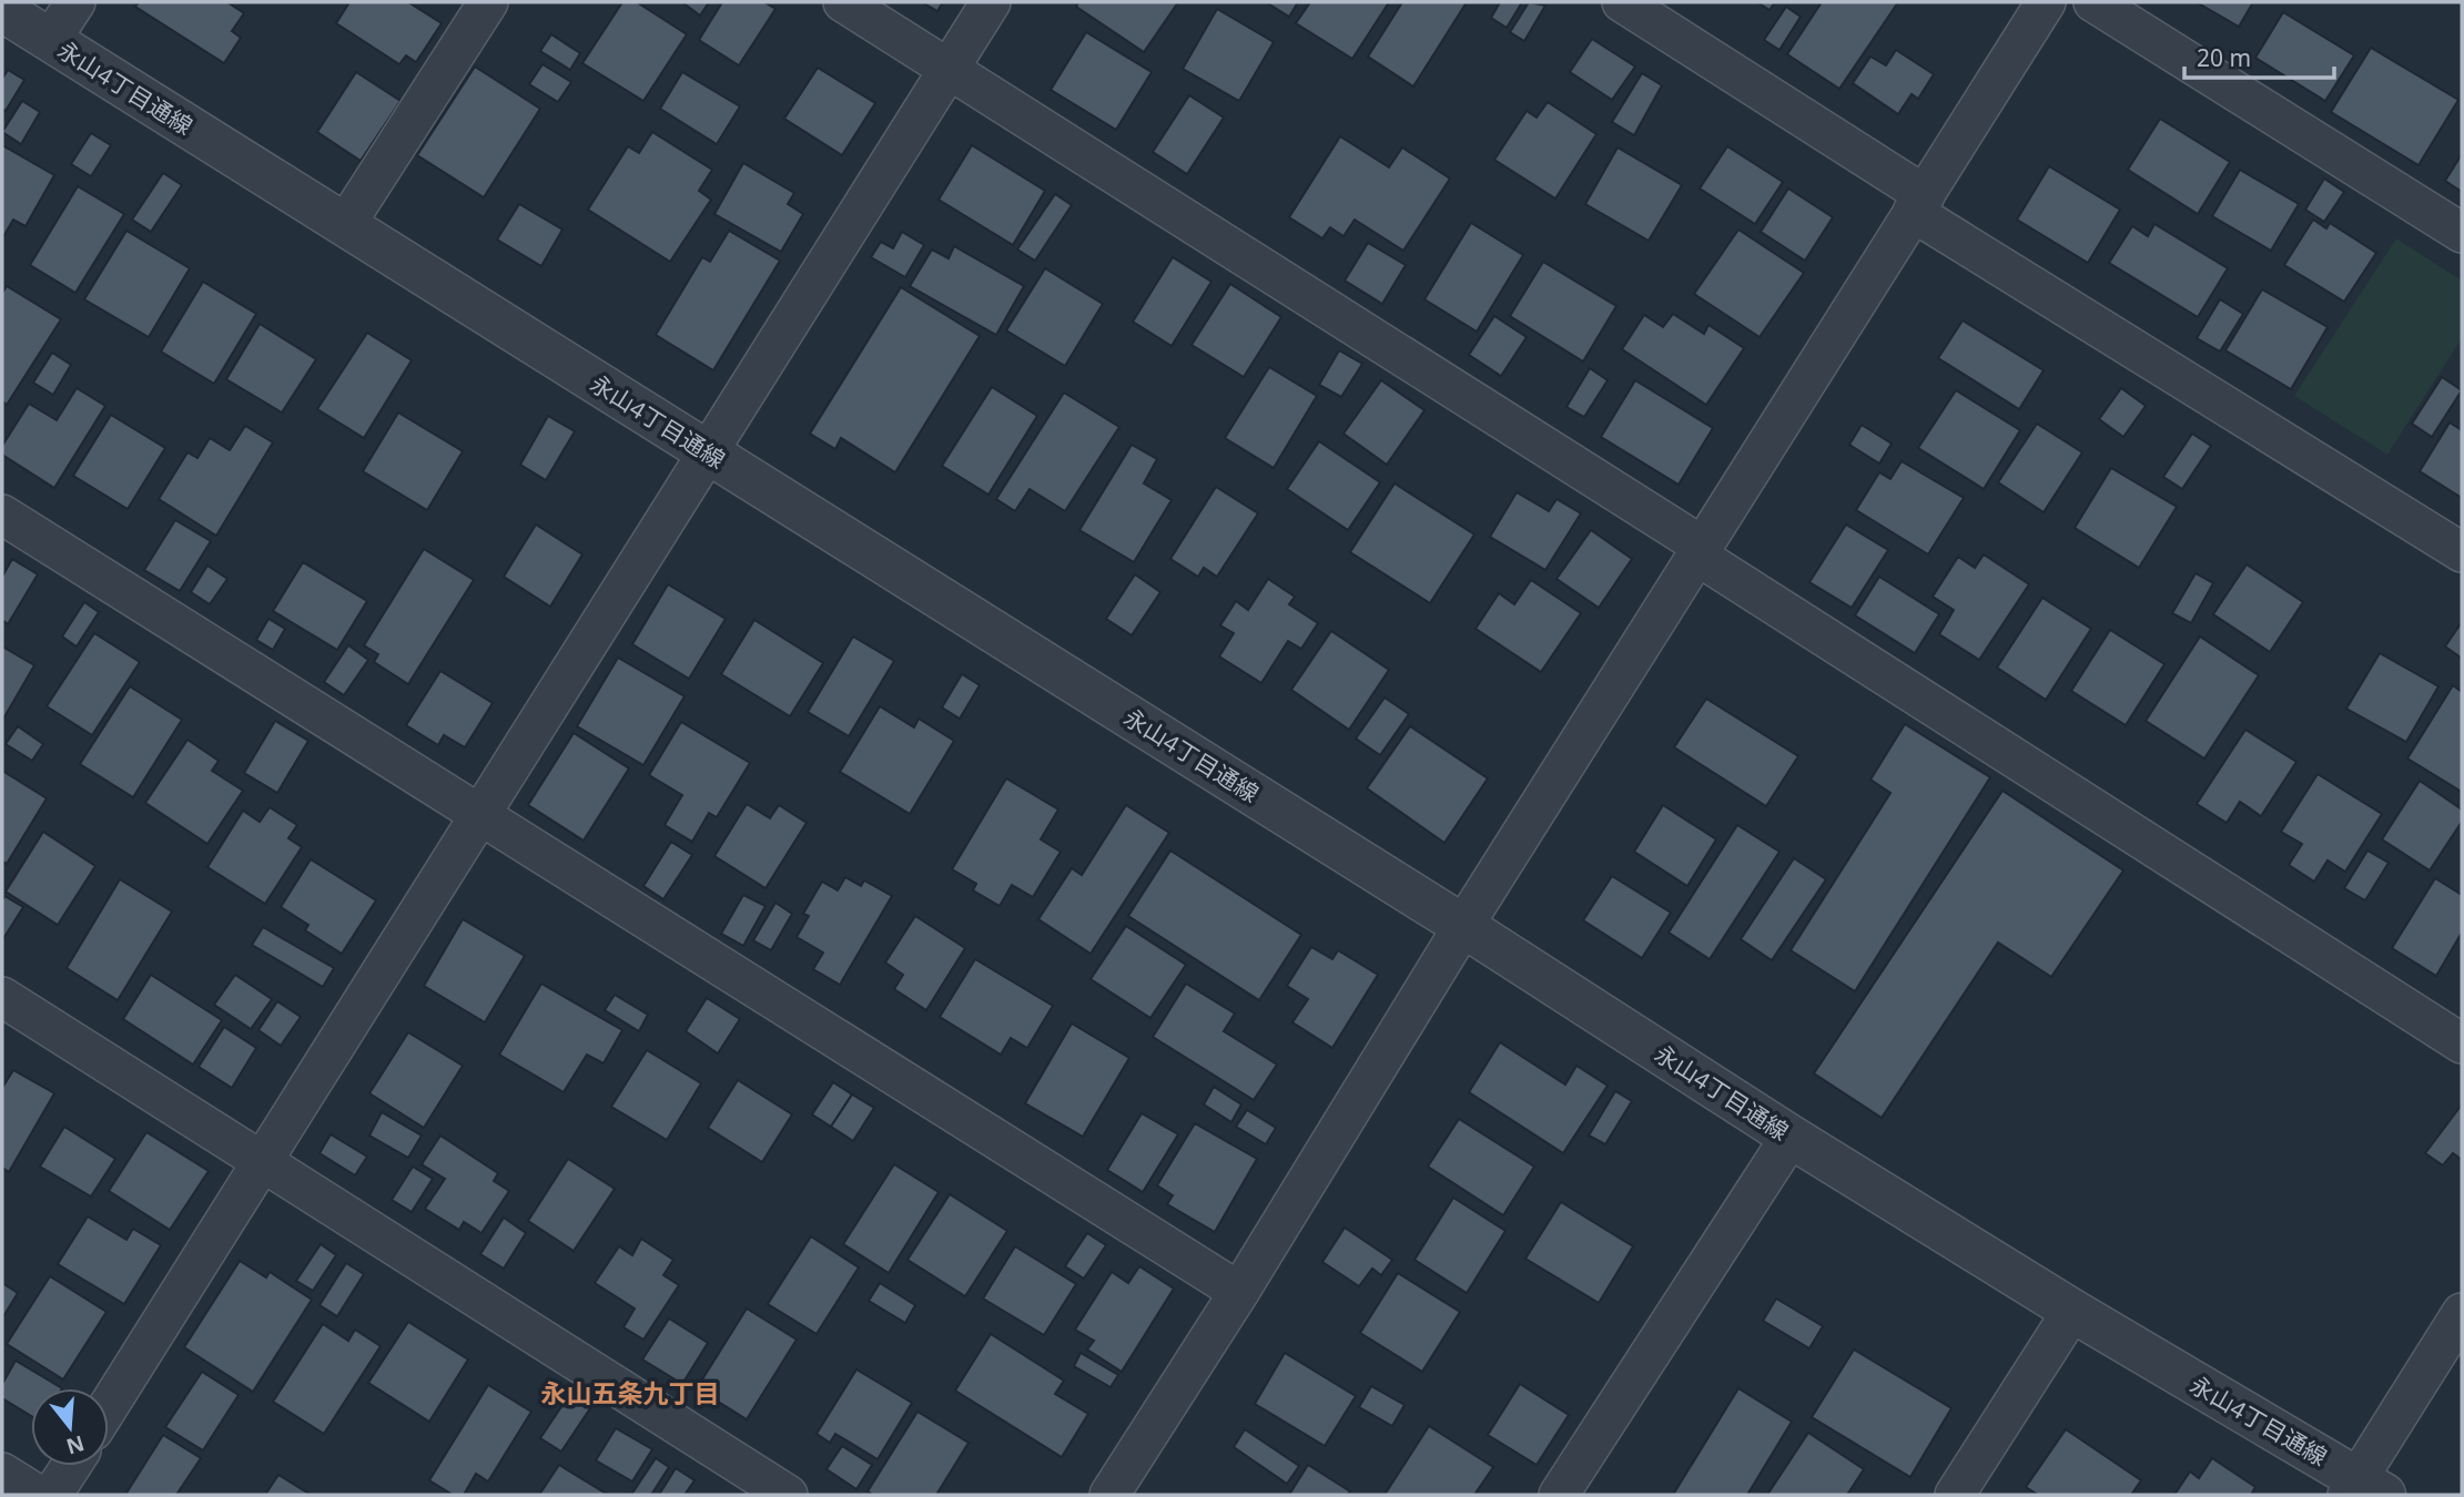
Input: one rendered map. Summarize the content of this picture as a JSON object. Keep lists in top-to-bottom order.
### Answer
{
  "streets": {
    "street": ["永山4丁目通線"]
  },
  "districts": ["永山五条九丁目"],
  "scale_bar": "20 m",
  "north": "bottom"
}
